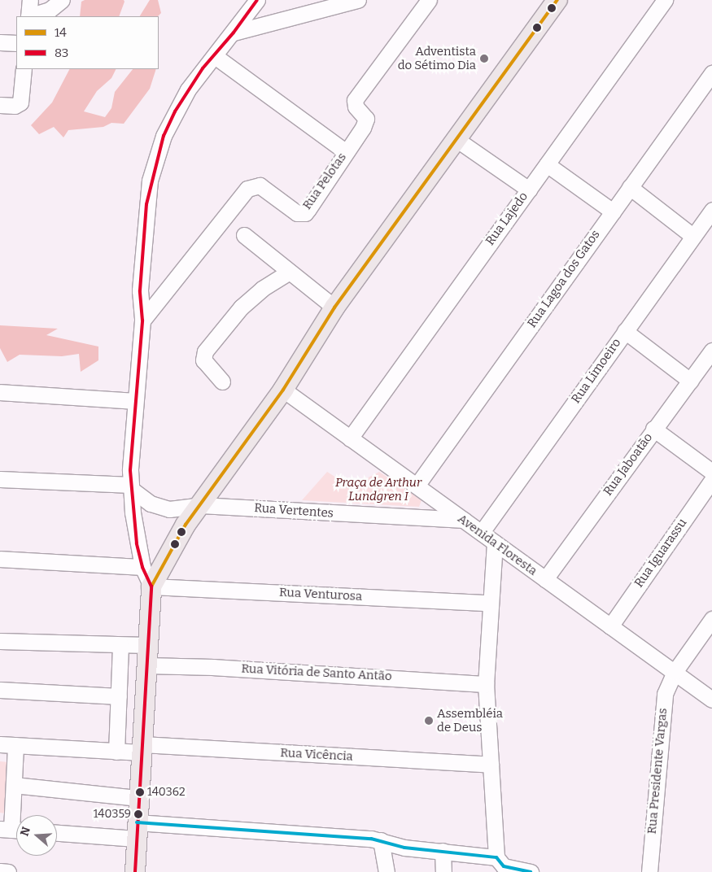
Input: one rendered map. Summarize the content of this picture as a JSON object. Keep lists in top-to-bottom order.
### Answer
{
  "streets": {
    "street": [
      "Rua Pelotas",
      "Rua Lajedo",
      "Rua Lagoa dos Gatos",
      "Rua Limoeiro",
      "Rua Jaboatão",
      "Rua Vertentes",
      "Avenida Floresta",
      "Rua Iguarassu",
      "Rua Venturosa",
      "Rua Vitória de Santo Antão",
      "Rua Vicência",
      "Rua Presidente Vargas"
    ]
  },
  "crossings": [
    ["Rua Lajedo", "Avenida Floresta"],
    ["Rua Lagoa dos Gatos", "Avenida Floresta"],
    ["Rua Limoeiro", "Avenida Floresta"],
    ["Rua Jaboatão", "Avenida Floresta"],
    ["Rua Vertentes", "Avenida Floresta"],
    ["Avenida Floresta", "Rua Iguarassu"],
    ["Avenida Floresta", "Rua Presidente Vargas"]
  ],
  "parks": ["Praça de Arthur Lundgren I"],
  "places": [
    "Adventista do Sétimo Dia",
    "Assembléia de Deus",
    "140362",
    "140359"
  ],
  "lines": ["transit line 14", "transit line 83"],
  "legend": ["14", "83"],
  "north": "left"
}
